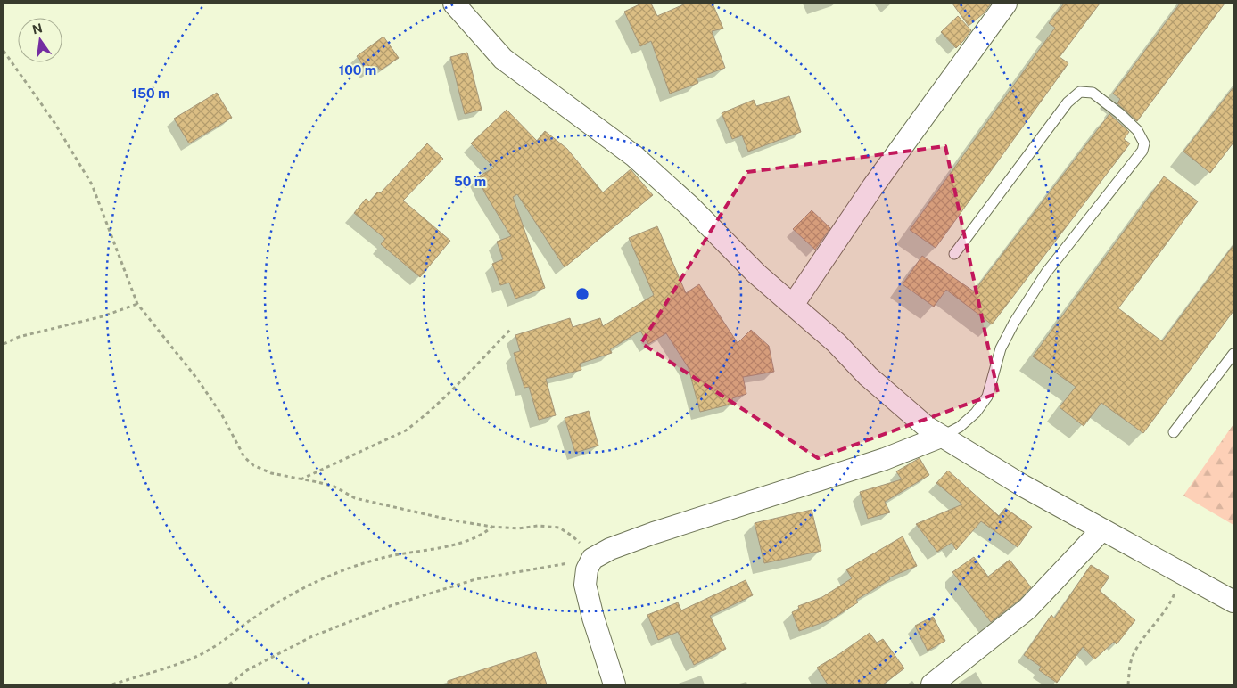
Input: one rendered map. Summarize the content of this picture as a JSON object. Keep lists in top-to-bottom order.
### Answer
{
  "north": "top",
  "rings": ["100 m", "150 m", "50 m"]
}
